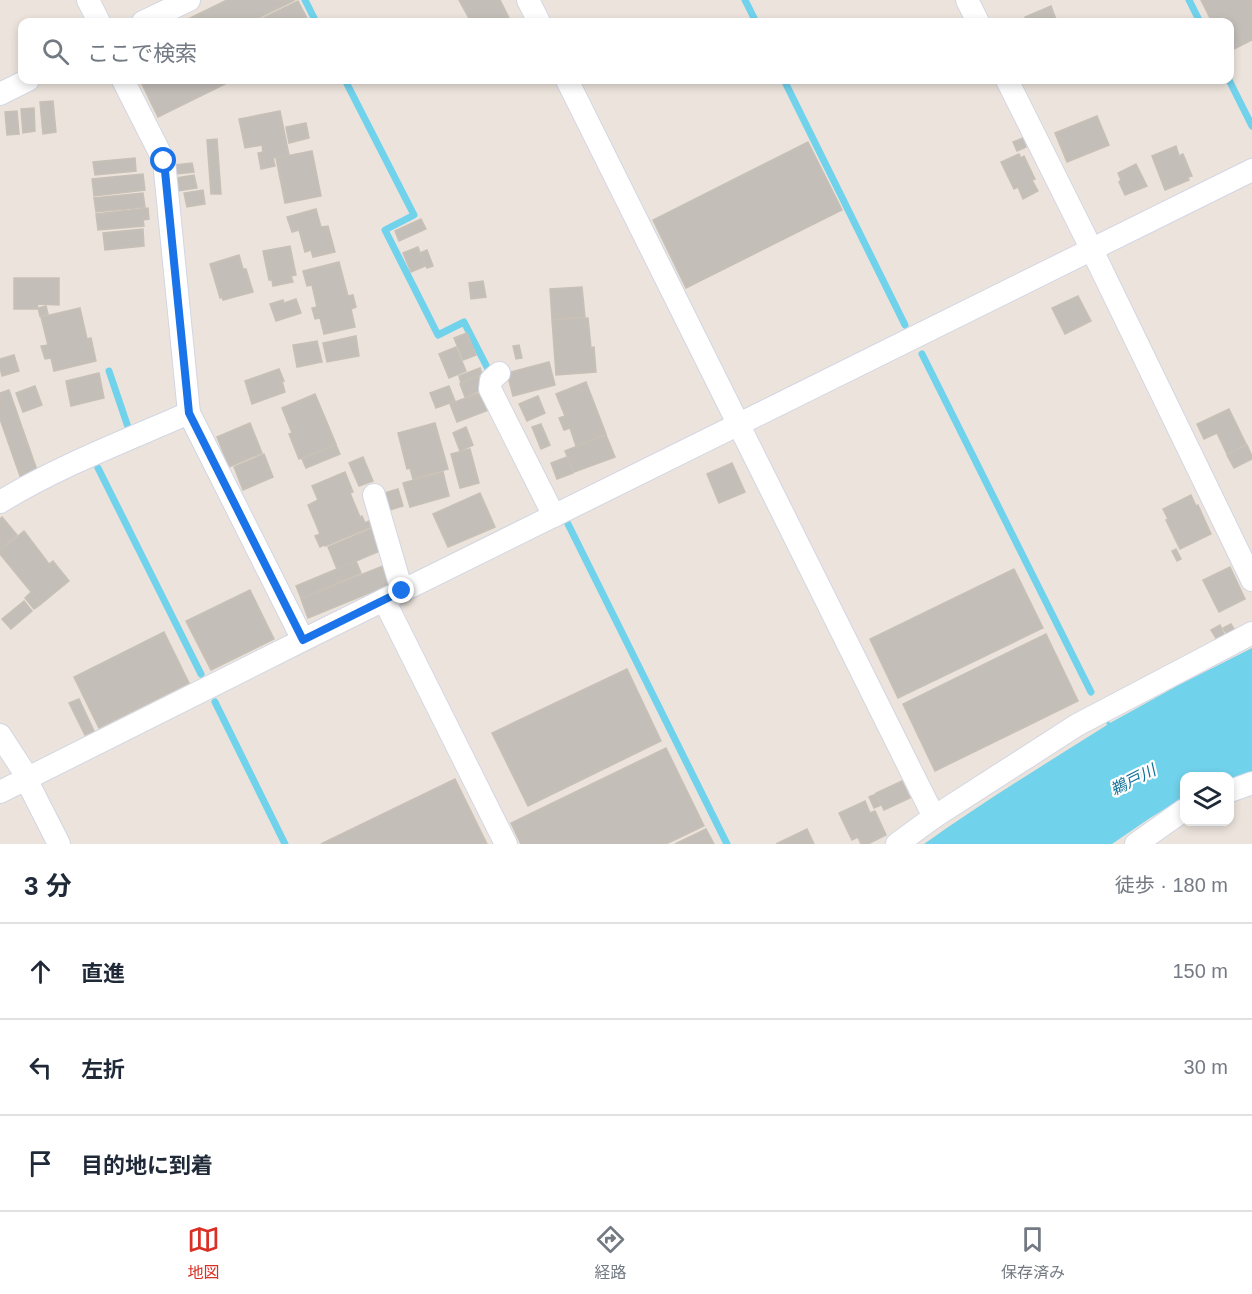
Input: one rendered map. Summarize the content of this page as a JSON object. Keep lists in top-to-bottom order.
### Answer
{
  "water": ["鵜戸川"],
  "page": {
    "search": "ここで検索",
    "heading": ["3 分", "徒歩 · 180 m"],
    "list": [
      ["直進", "150 m"],
      ["左折", "30 m"],
      "目的地に到着"
    ],
    "nav": ["地図", "経路", "保存済み"]
  }
}
